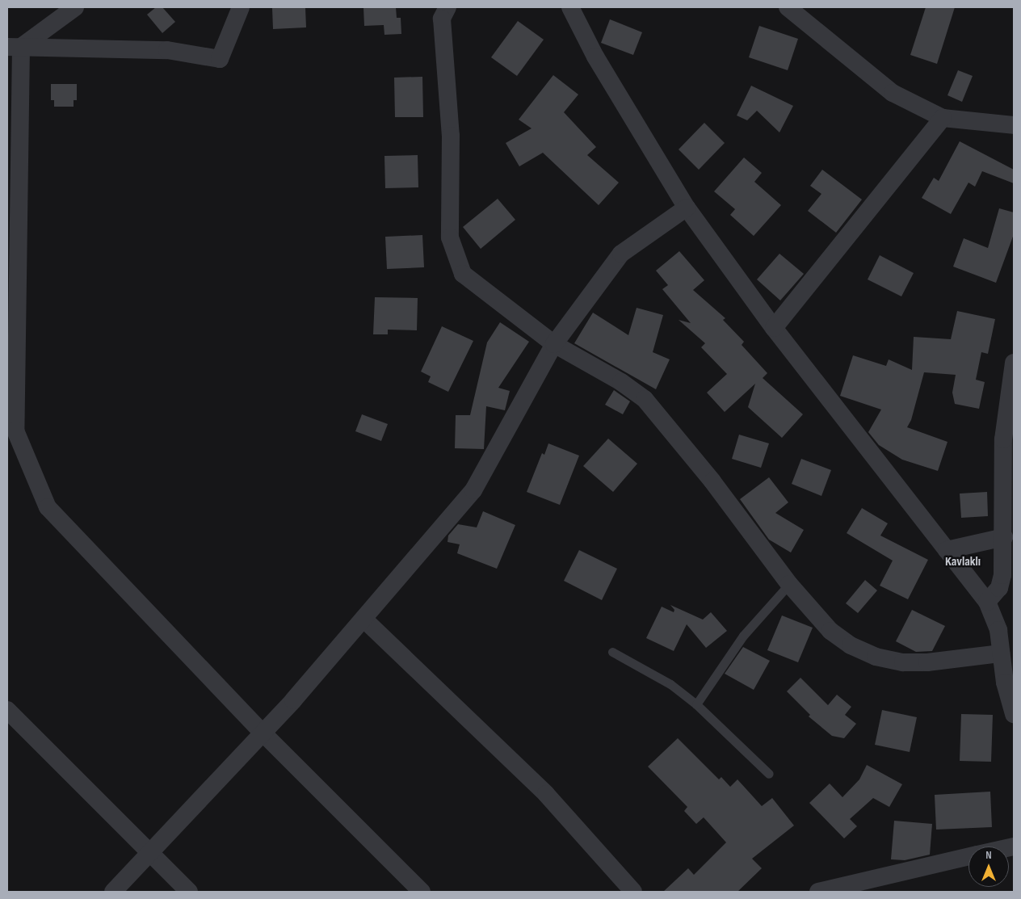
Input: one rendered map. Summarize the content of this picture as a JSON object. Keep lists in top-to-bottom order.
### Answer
{
  "districts": ["Kavlaklı"],
  "north": "top"
}
